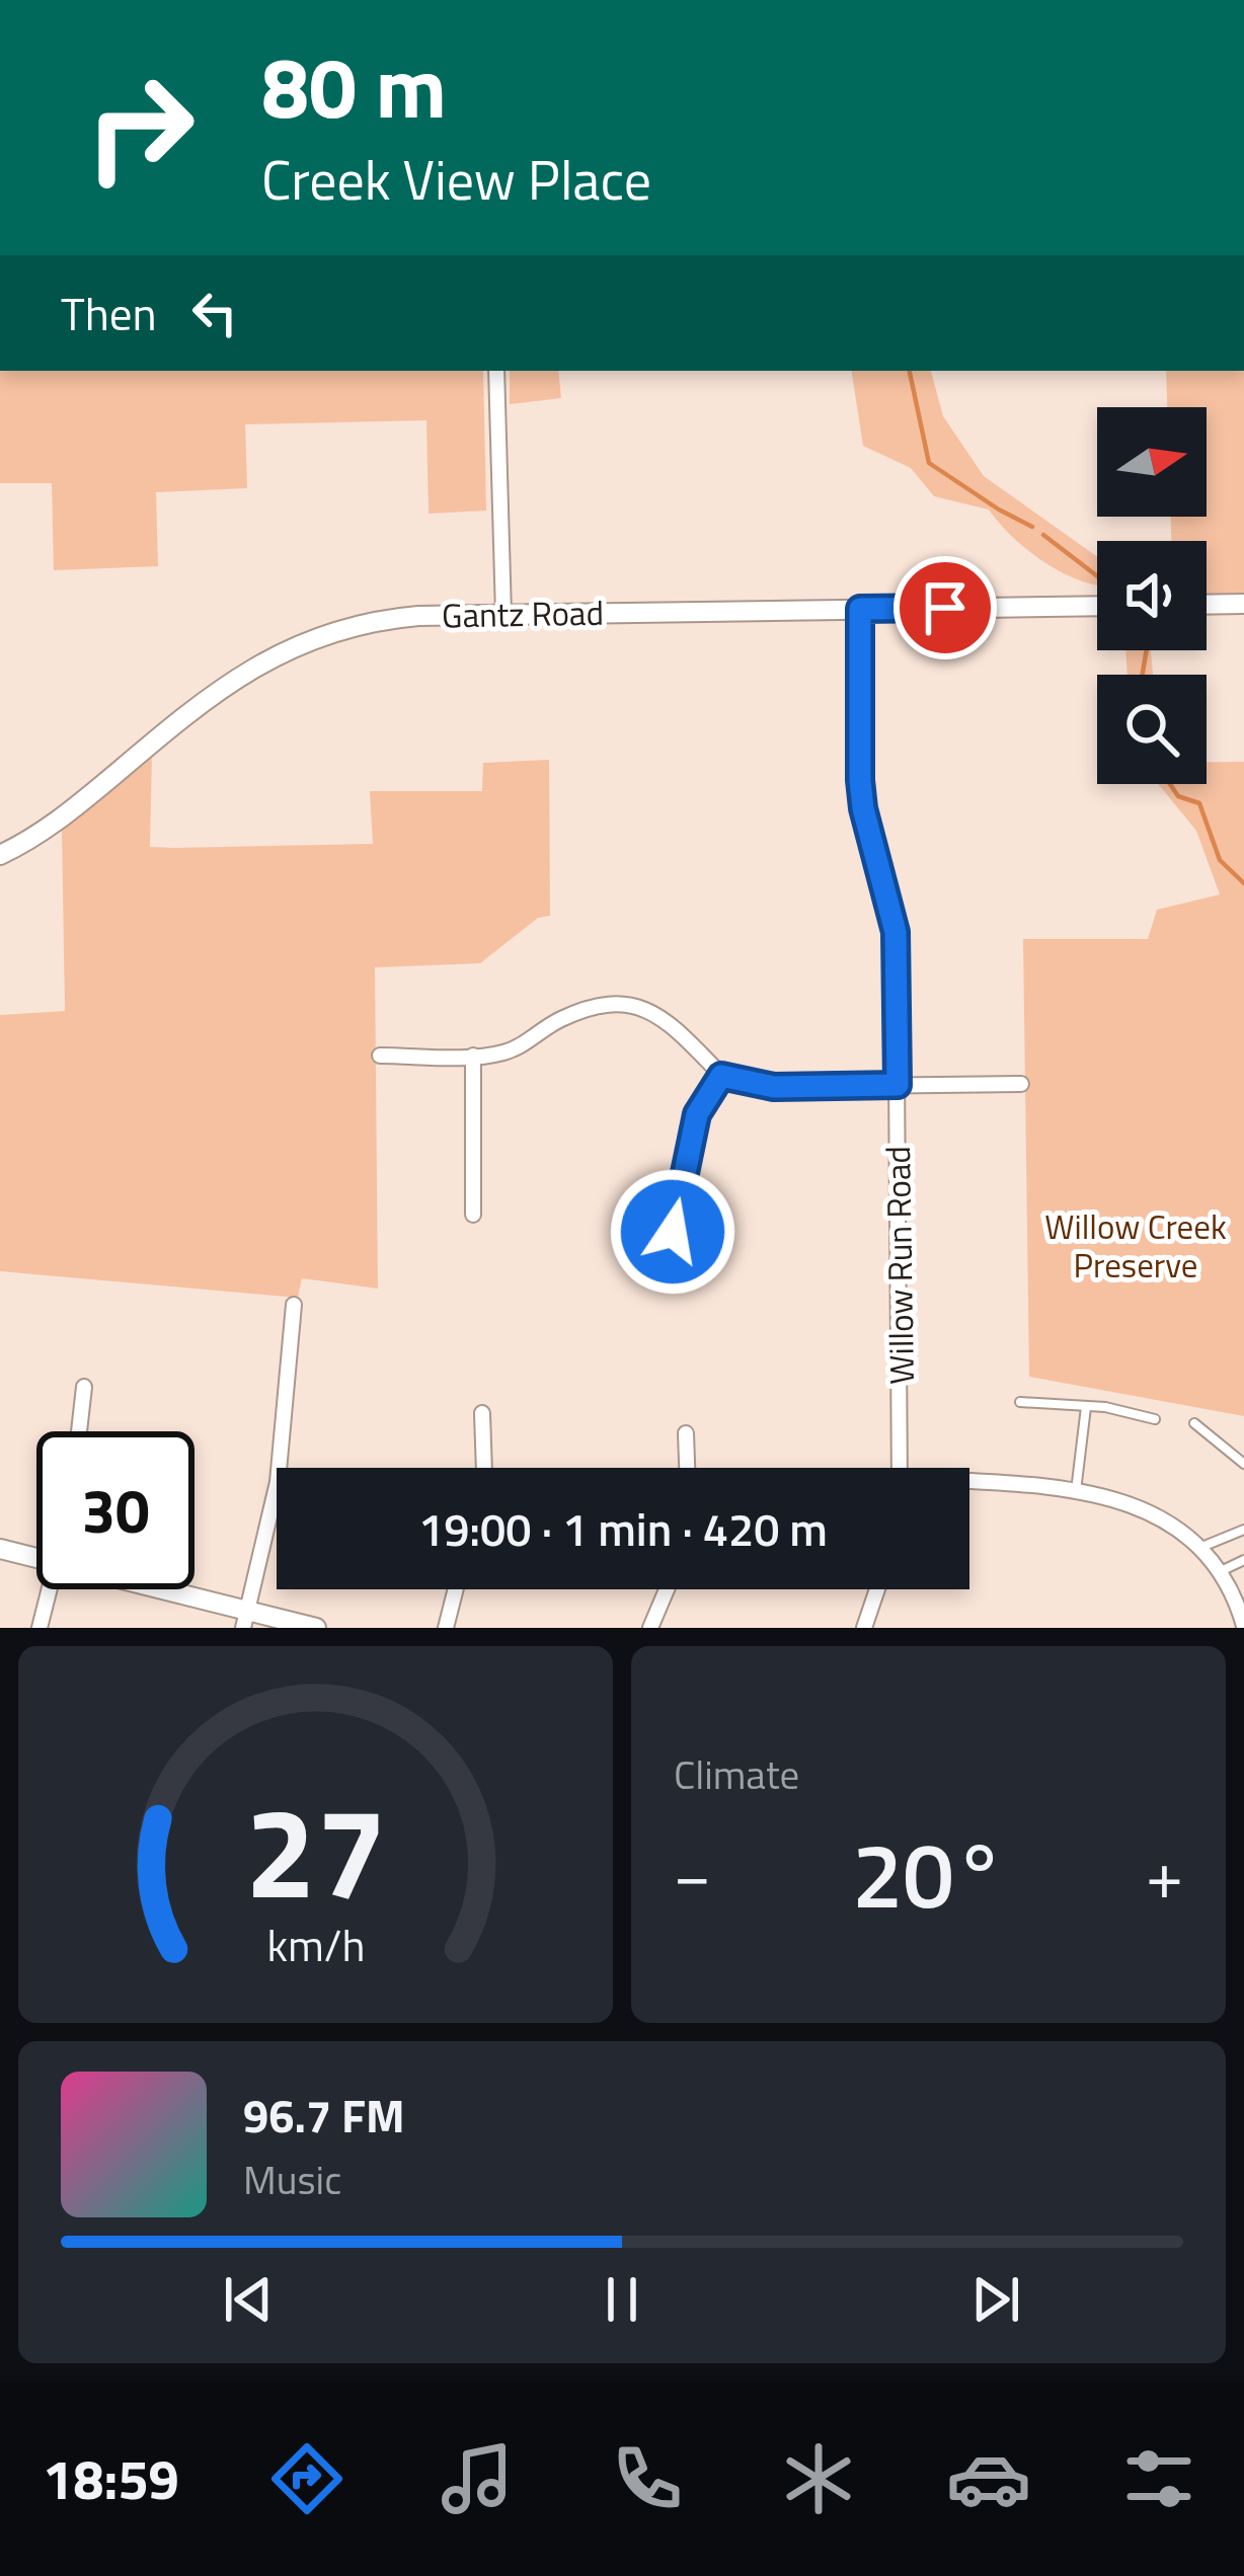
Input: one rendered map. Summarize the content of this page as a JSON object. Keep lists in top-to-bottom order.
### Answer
{
  "streets": {
    "main road": ["Gantz Road"],
    "street": ["Willow Run Road"]
  },
  "crossings": [
    ["Gantz Road", "Willow Run Road"]
  ],
  "parks": ["Willow Creek Preserve"],
  "north": "right",
  "page": {
    "turn": ["80 m", "Creek View Place"],
    "then": "Then",
    "limit": "30",
    "trip": "19:00 · 1 min · 420 m",
    "tile": "Climate",
    "heat": ["−", "20°", "+"],
    "song": ["96.7 FM", "Music"],
    "tabs": "18:59",
    "gauge": ["27", "km/h"]
  }
}
